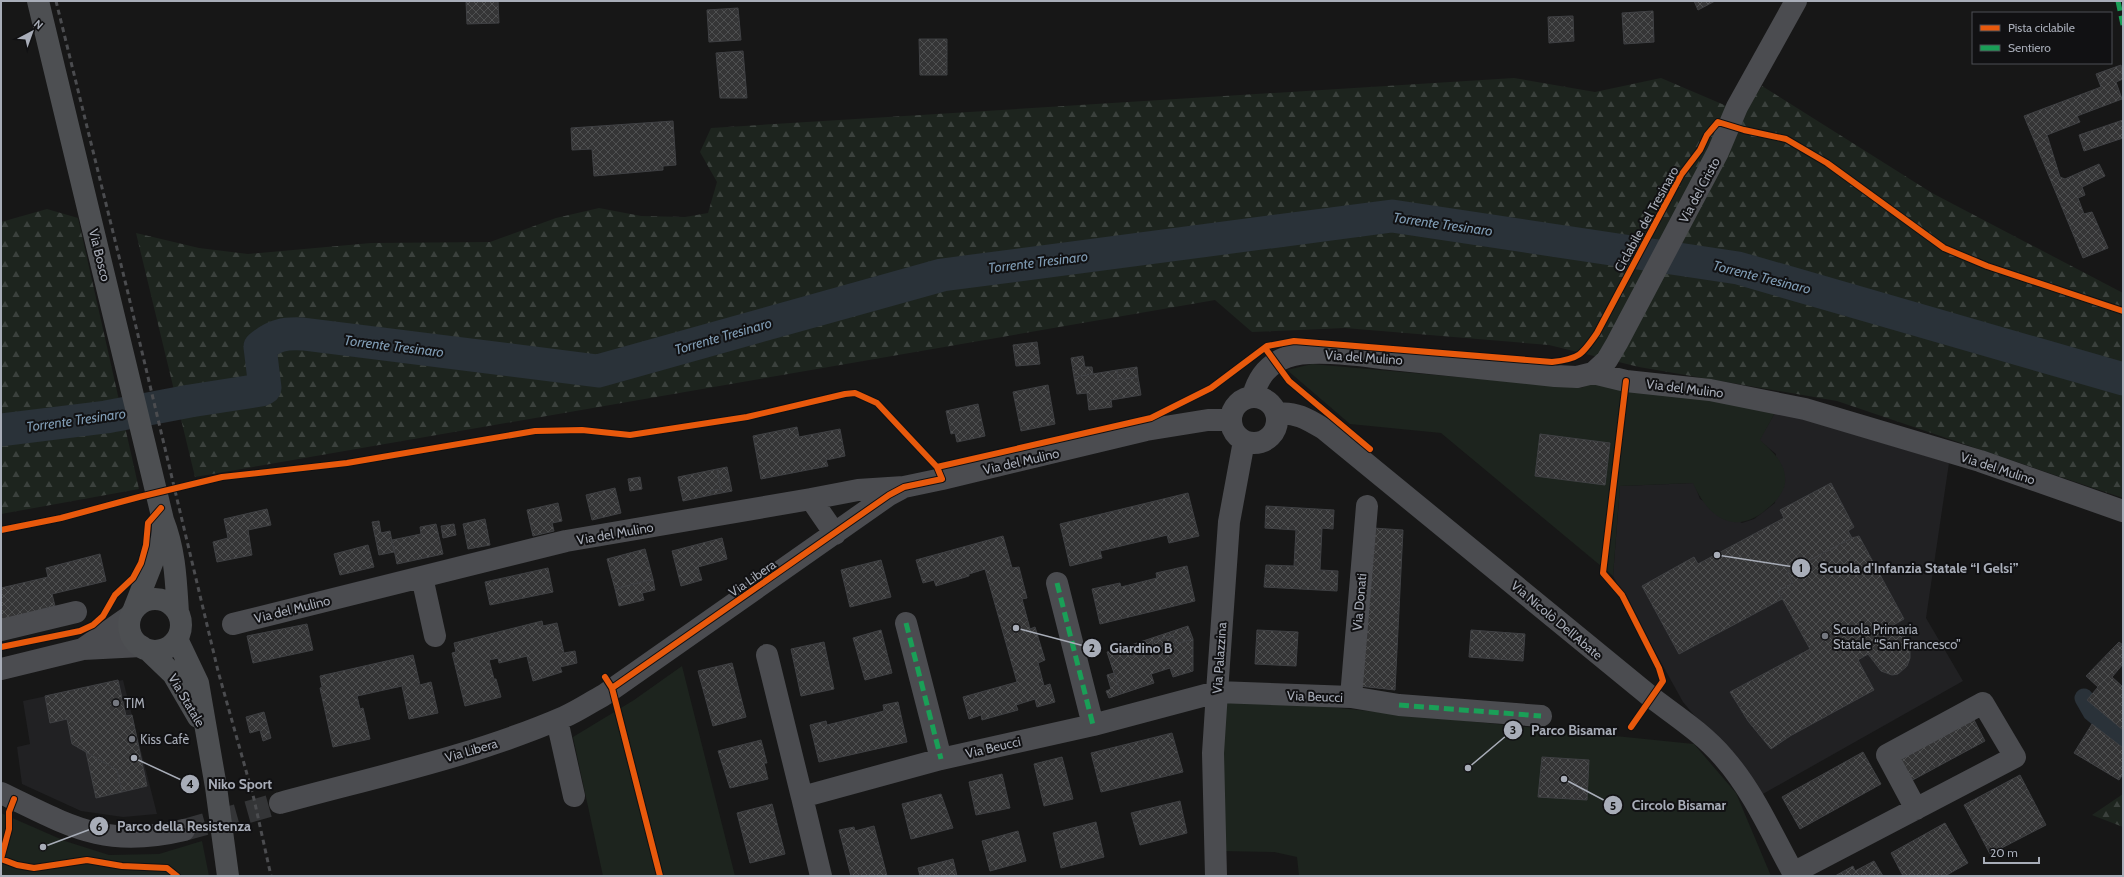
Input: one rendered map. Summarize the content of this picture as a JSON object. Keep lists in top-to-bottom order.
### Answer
{
  "streets": {
    "main road": ["Via Bosco", "Via Statale"],
    "street": [
      "Via del Cristo",
      "Via del Mulino",
      "Via Libera",
      "Via Donati",
      "Via Nicolò Dell'Abate",
      "Via Palazzina",
      "Via Beucci"
    ],
    "cycle path": ["Ciclabile del Tresinaro"]
  },
  "crossings": [
    ["Via del Cristo", "Via del Mulino"],
    ["Via Bosco", "Via Statale"],
    ["Via del Mulino", "Via Libera"],
    ["Via del Mulino", "Via Nicolò Dell'Abate"],
    ["Via del Mulino", "Via Palazzina"],
    ["Via Donati", "Via Beucci"],
    ["Via Nicolò Dell'Abate", "Via Palazzina"],
    ["Via Palazzina", "Via Beucci"]
  ],
  "water": ["Torrente Tresinaro"],
  "places": [
    "Scuola d'Infanzia Statale “I Gelsi”",
    "Giardino B",
    "Scuola Primaria Statale “San Francesco”",
    "TIM",
    "Kiss Cafè",
    "Niko Sport",
    "Parco Bisamar",
    "Circolo Bisamar",
    "Parco della Resistenza"
  ],
  "legend": ["Pista ciclabile", "Sentiero"],
  "scale_bar": "20 m",
  "north": "top right"
}
